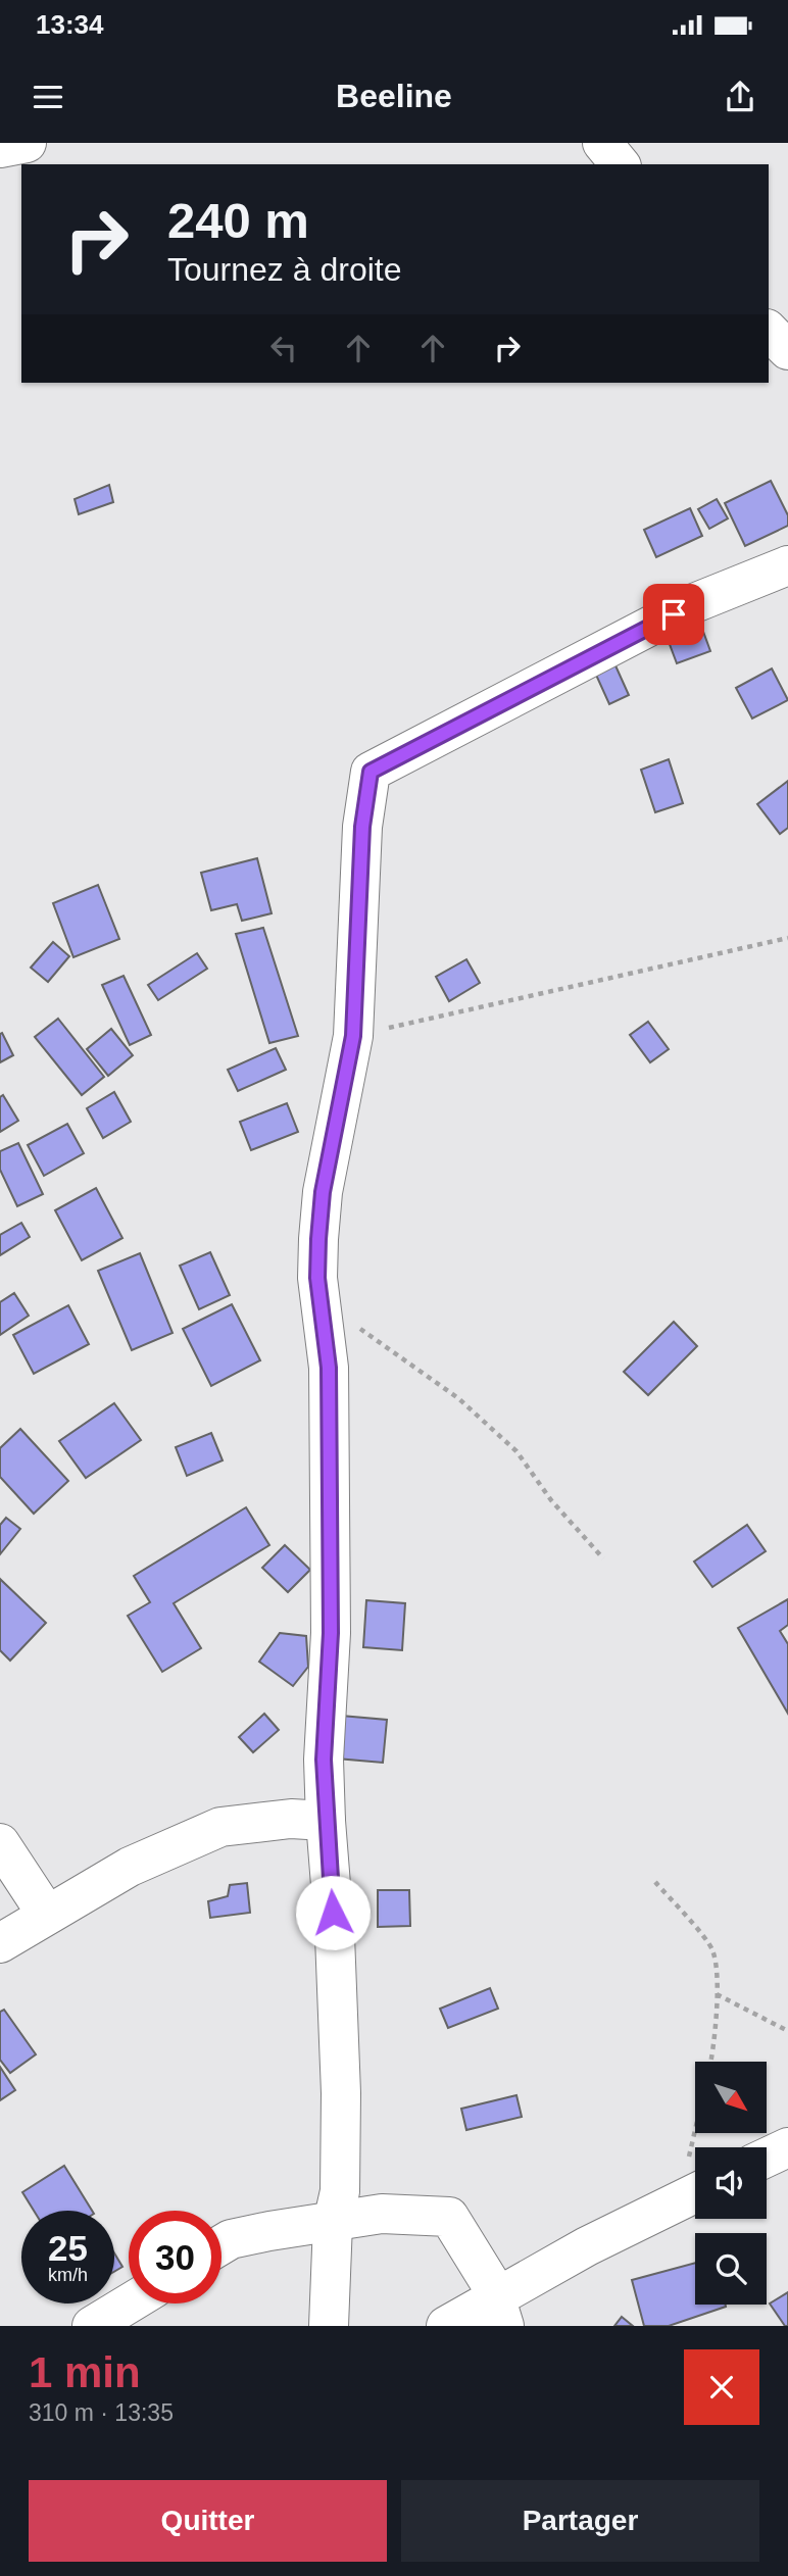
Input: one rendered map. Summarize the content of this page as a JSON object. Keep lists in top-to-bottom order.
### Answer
{
  "north": "bottom right",
  "page": {
    "status": "13:34",
    "header": "Beeline",
    "turn": ["240 m", "Tournez à droite"],
    "speed": "25 km/h",
    "limit": "30",
    "heading": ["1 min", "310 m · 13:35"],
    "buttons": ["Quitter", "Partager"]
  }
}
